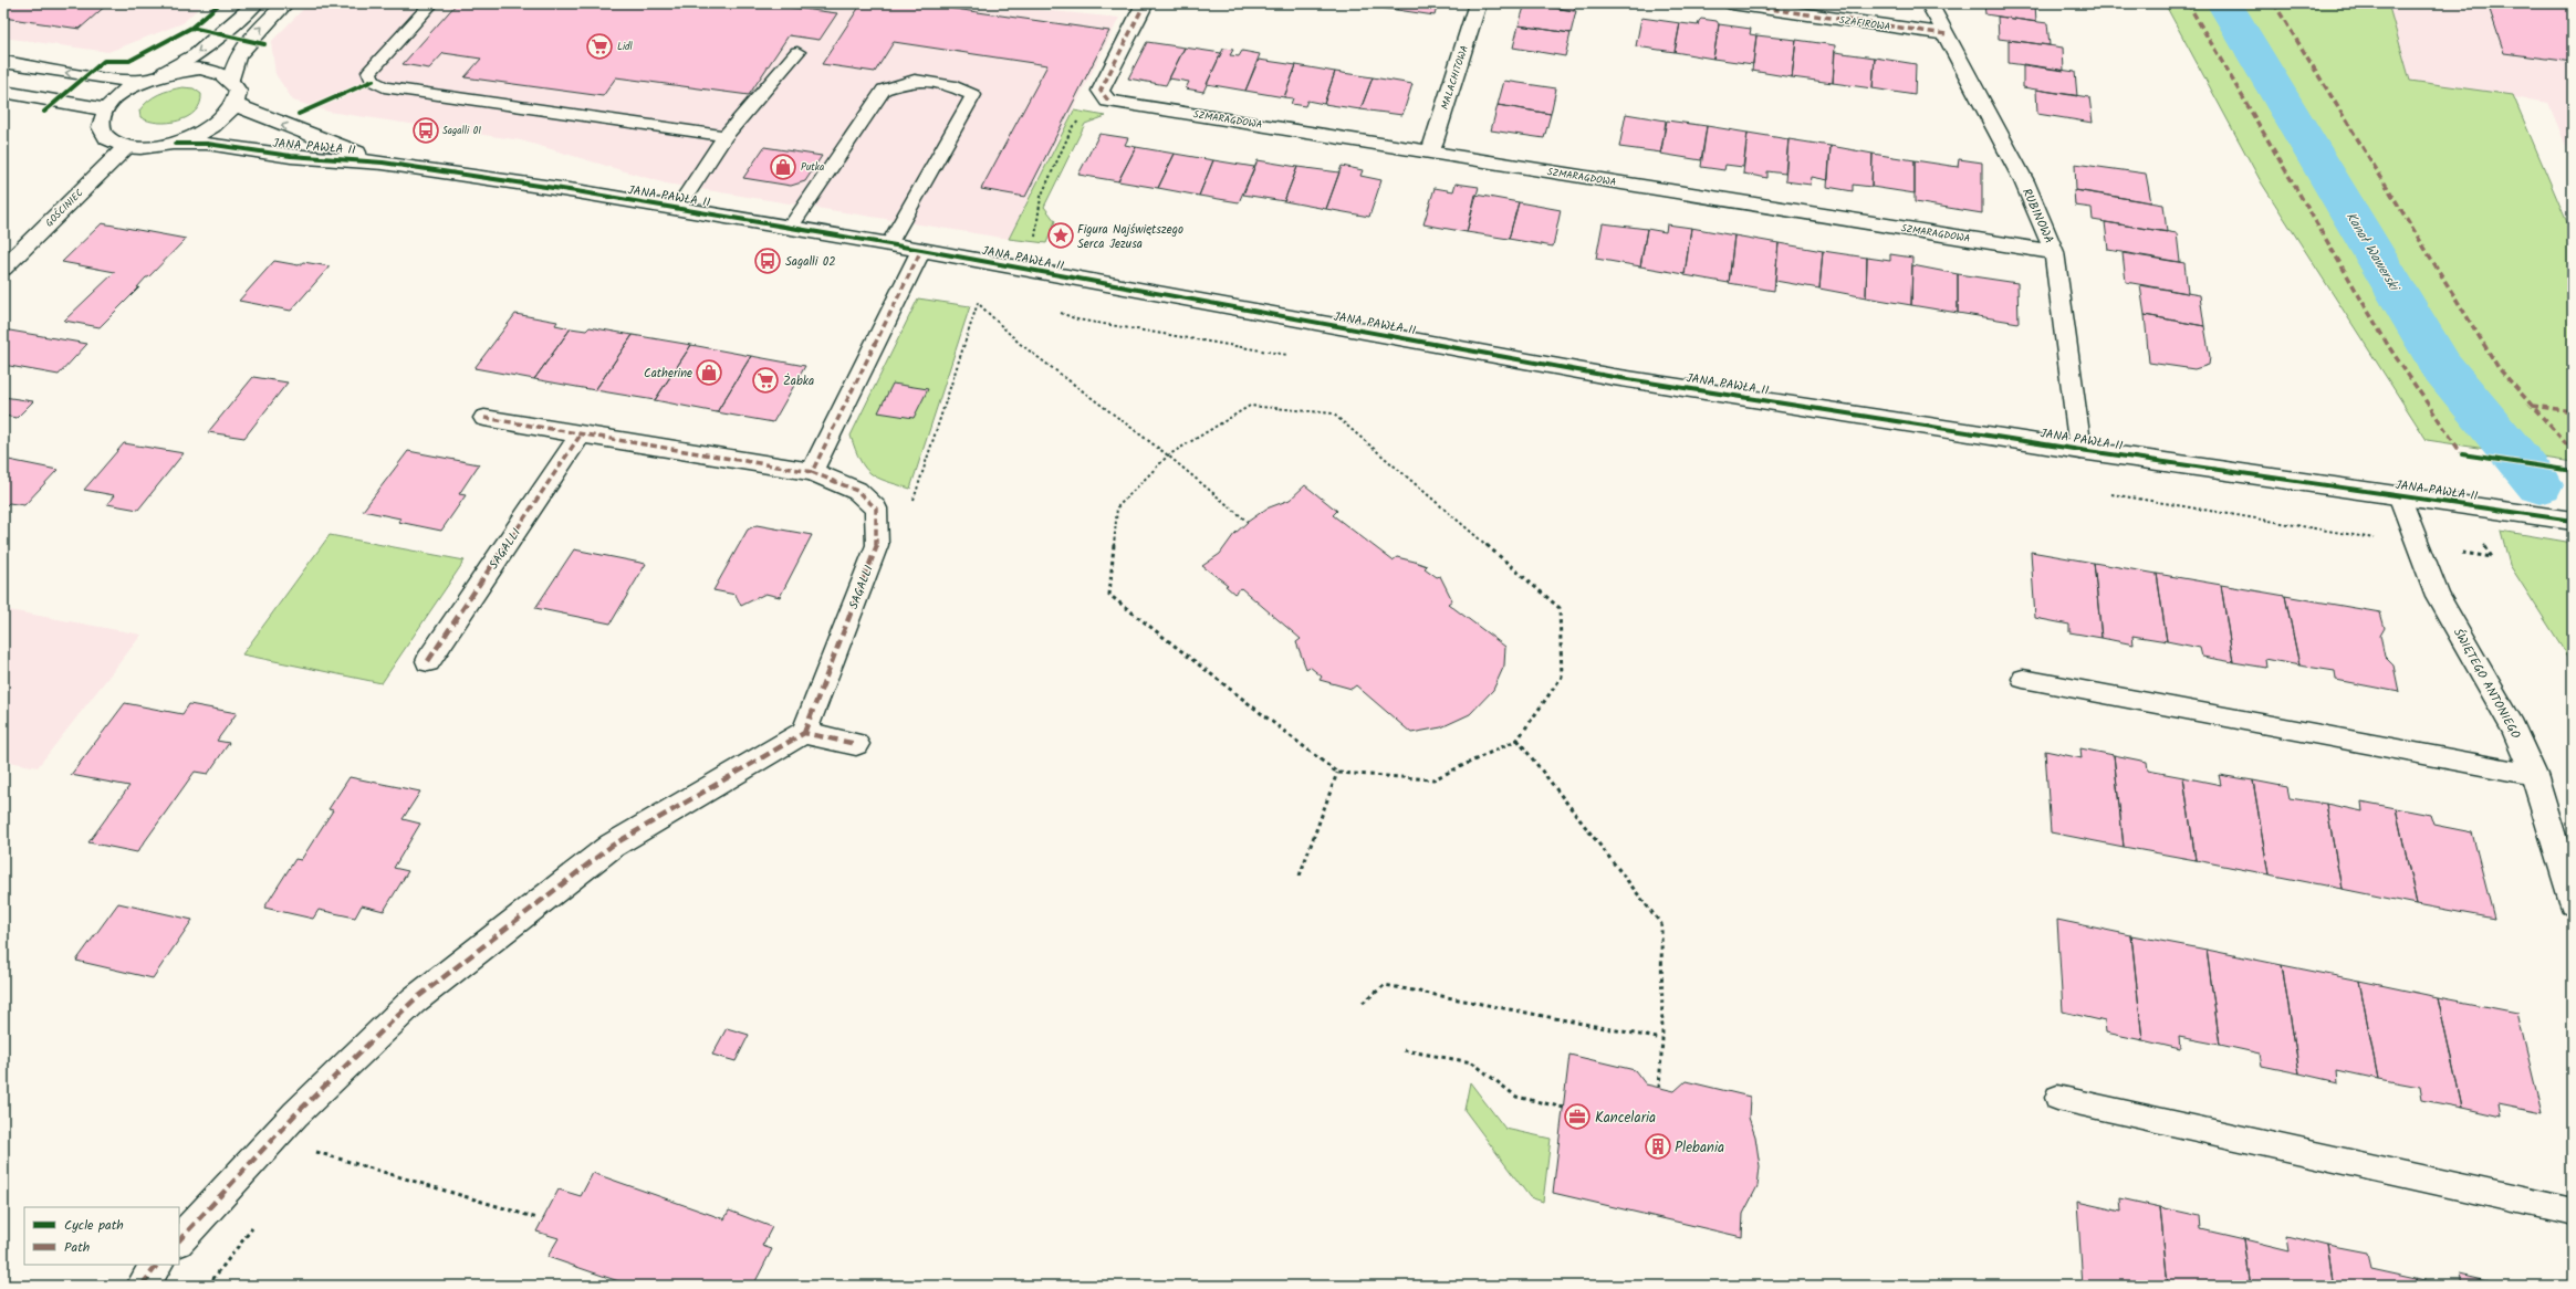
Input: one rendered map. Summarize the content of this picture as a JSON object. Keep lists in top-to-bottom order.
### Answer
{
  "streets": {
    "street": [
      "SZAFIROWA",
      "MALACHITOWA",
      "SZMARAGDOWA",
      "JANA PAWŁA II",
      "GOŚCINIEC",
      "RUBINOWA",
      "SAGALLI",
      "ŚWIĘTEGO ANTONIEGO"
    ]
  },
  "crossings": [
    ["SZAFIROWA", "RUBINOWA"],
    ["MALACHITOWA", "SZMARAGDOWA"],
    ["SZMARAGDOWA", "RUBINOWA"],
    ["JANA PAWŁA II", "RUBINOWA"],
    ["JANA PAWŁA II", "ŚWIĘTEGO ANTONIEGO"]
  ],
  "water": ["Kanał Wawerski"],
  "places": {
    "supermarket": ["Lidl", "Żabka"],
    "bus stop": ["Sagalli 01", "Sagalli 02"],
    "shop": ["Putka", "Catherine"],
    "place": ["Figura Najświętszego Serca Jezusa"],
    "office": ["Kancelaria"],
    "building": ["Plebania"]
  },
  "legend": ["Cycle path", "Path"]
}
